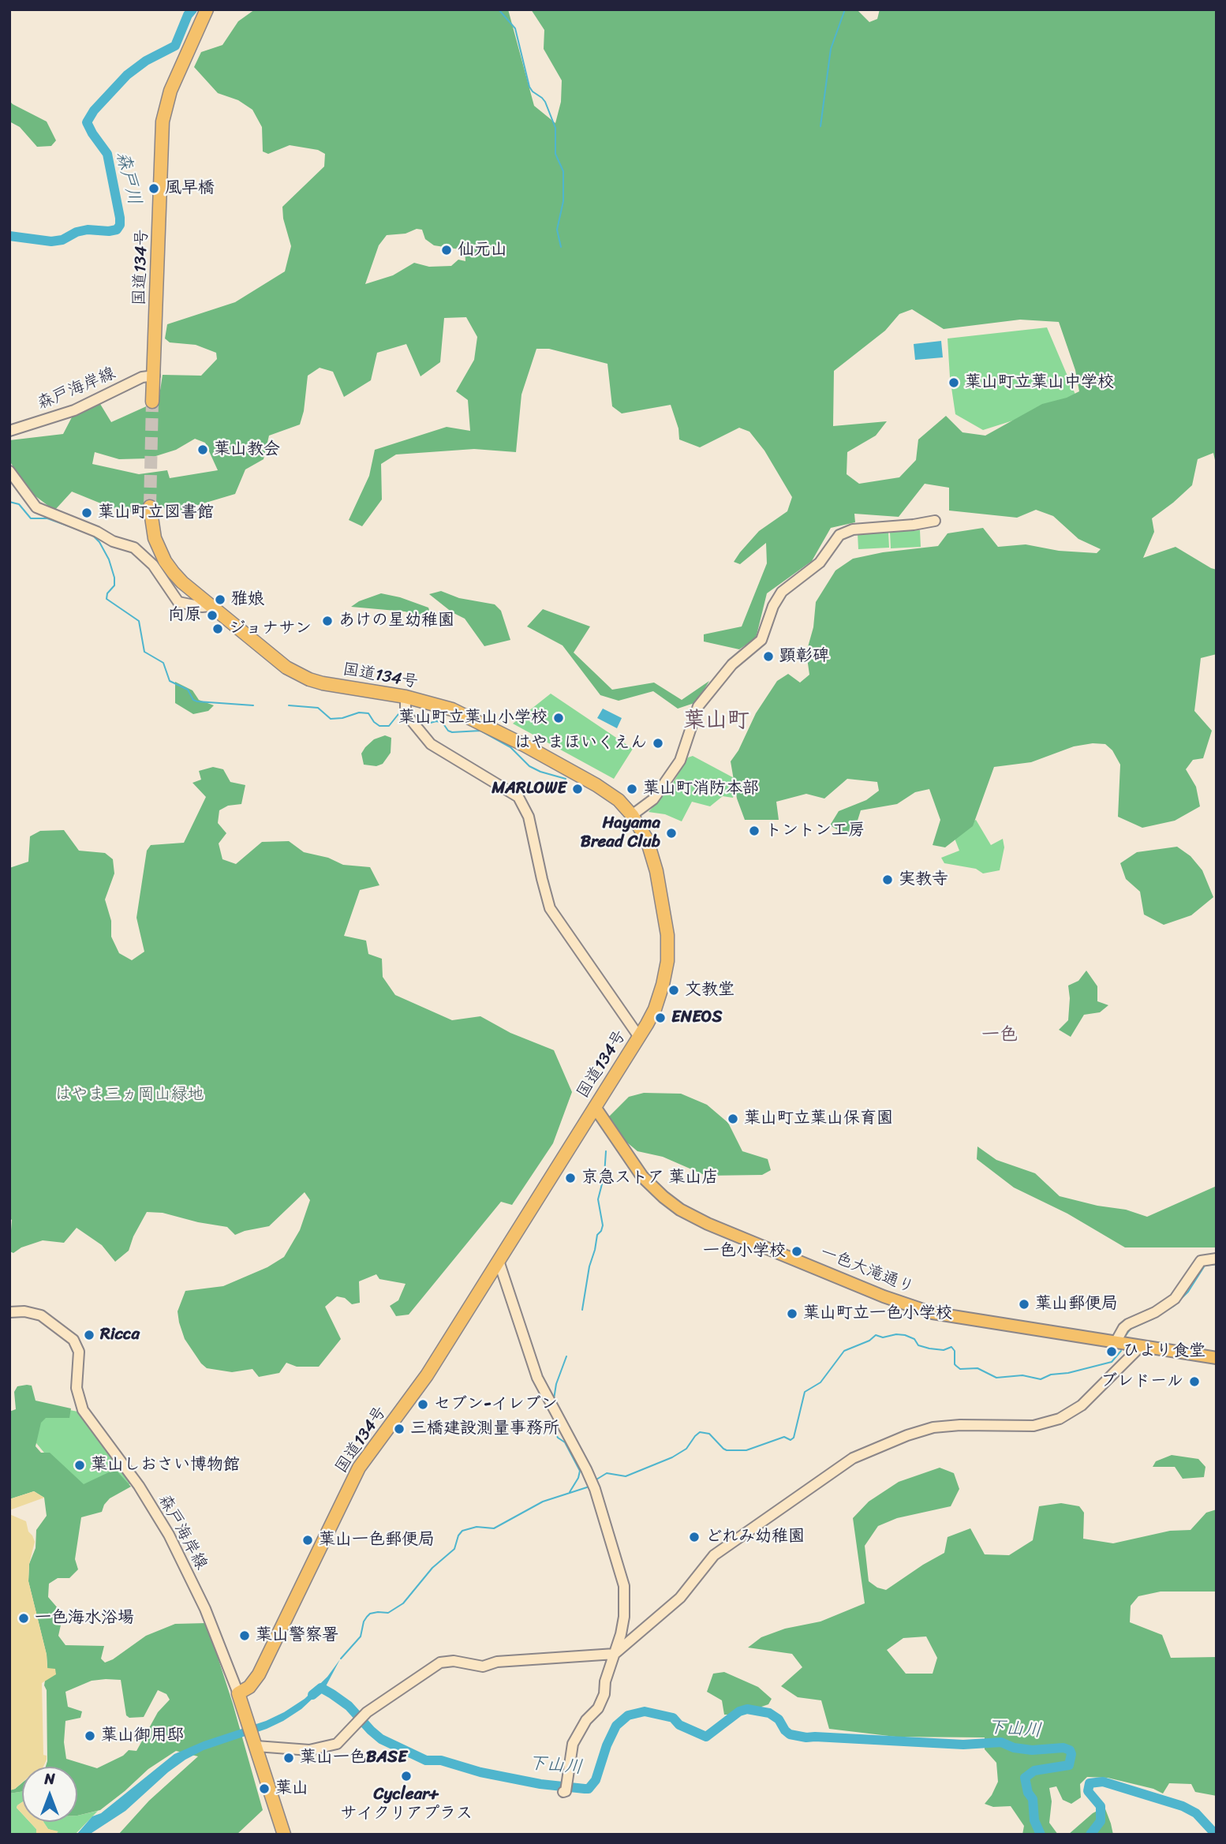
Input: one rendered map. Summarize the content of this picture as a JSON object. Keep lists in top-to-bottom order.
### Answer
{
  "streets": {
    "highway": ["国道134号"],
    "main road": ["一色大滝通り"],
    "street": ["森戸海岸線"]
  },
  "crossings": [
    ["国道134号", "森戸海岸線"],
    ["国道134号", "一色大滝通り"]
  ],
  "districts": ["葉山町", "一色"],
  "water": ["森戸川", "下山川"],
  "parks": ["はやま三ヵ岡山緑地"],
  "places": [
    "風早橋",
    "仙元山",
    "葉山町立葉山中学校",
    "葉山教会",
    "葉山町立図書館",
    "雅娘",
    "向原",
    "あけの星幼稚園",
    "ジョナサン",
    "顕彰碑",
    "葉山町立葉山小学校",
    "はやまほいくえん",
    "MARLOWE",
    "葉山町消防本部",
    "トントン工房",
    "Hayama Bread Club",
    "実教寺",
    "文教堂",
    "ENEOS",
    "葉山町立葉山保育園",
    "京急ストア 葉山店",
    "一色小学校",
    "葉山郵便局",
    "葉山町立一色小学校",
    "Ricca",
    "ひより食堂",
    "ブレドール",
    "セブン-イレブン",
    "三橋建設測量事務所",
    "葉山しおさい博物館",
    "どれみ幼稚園",
    "葉山一色郵便局",
    "一色海水浴場",
    "葉山警察署",
    "葉山御用邸",
    "葉山一色BASE",
    "Cyclear+ サイクリアプラス",
    "葉山"
  ],
  "north": "top"
}
